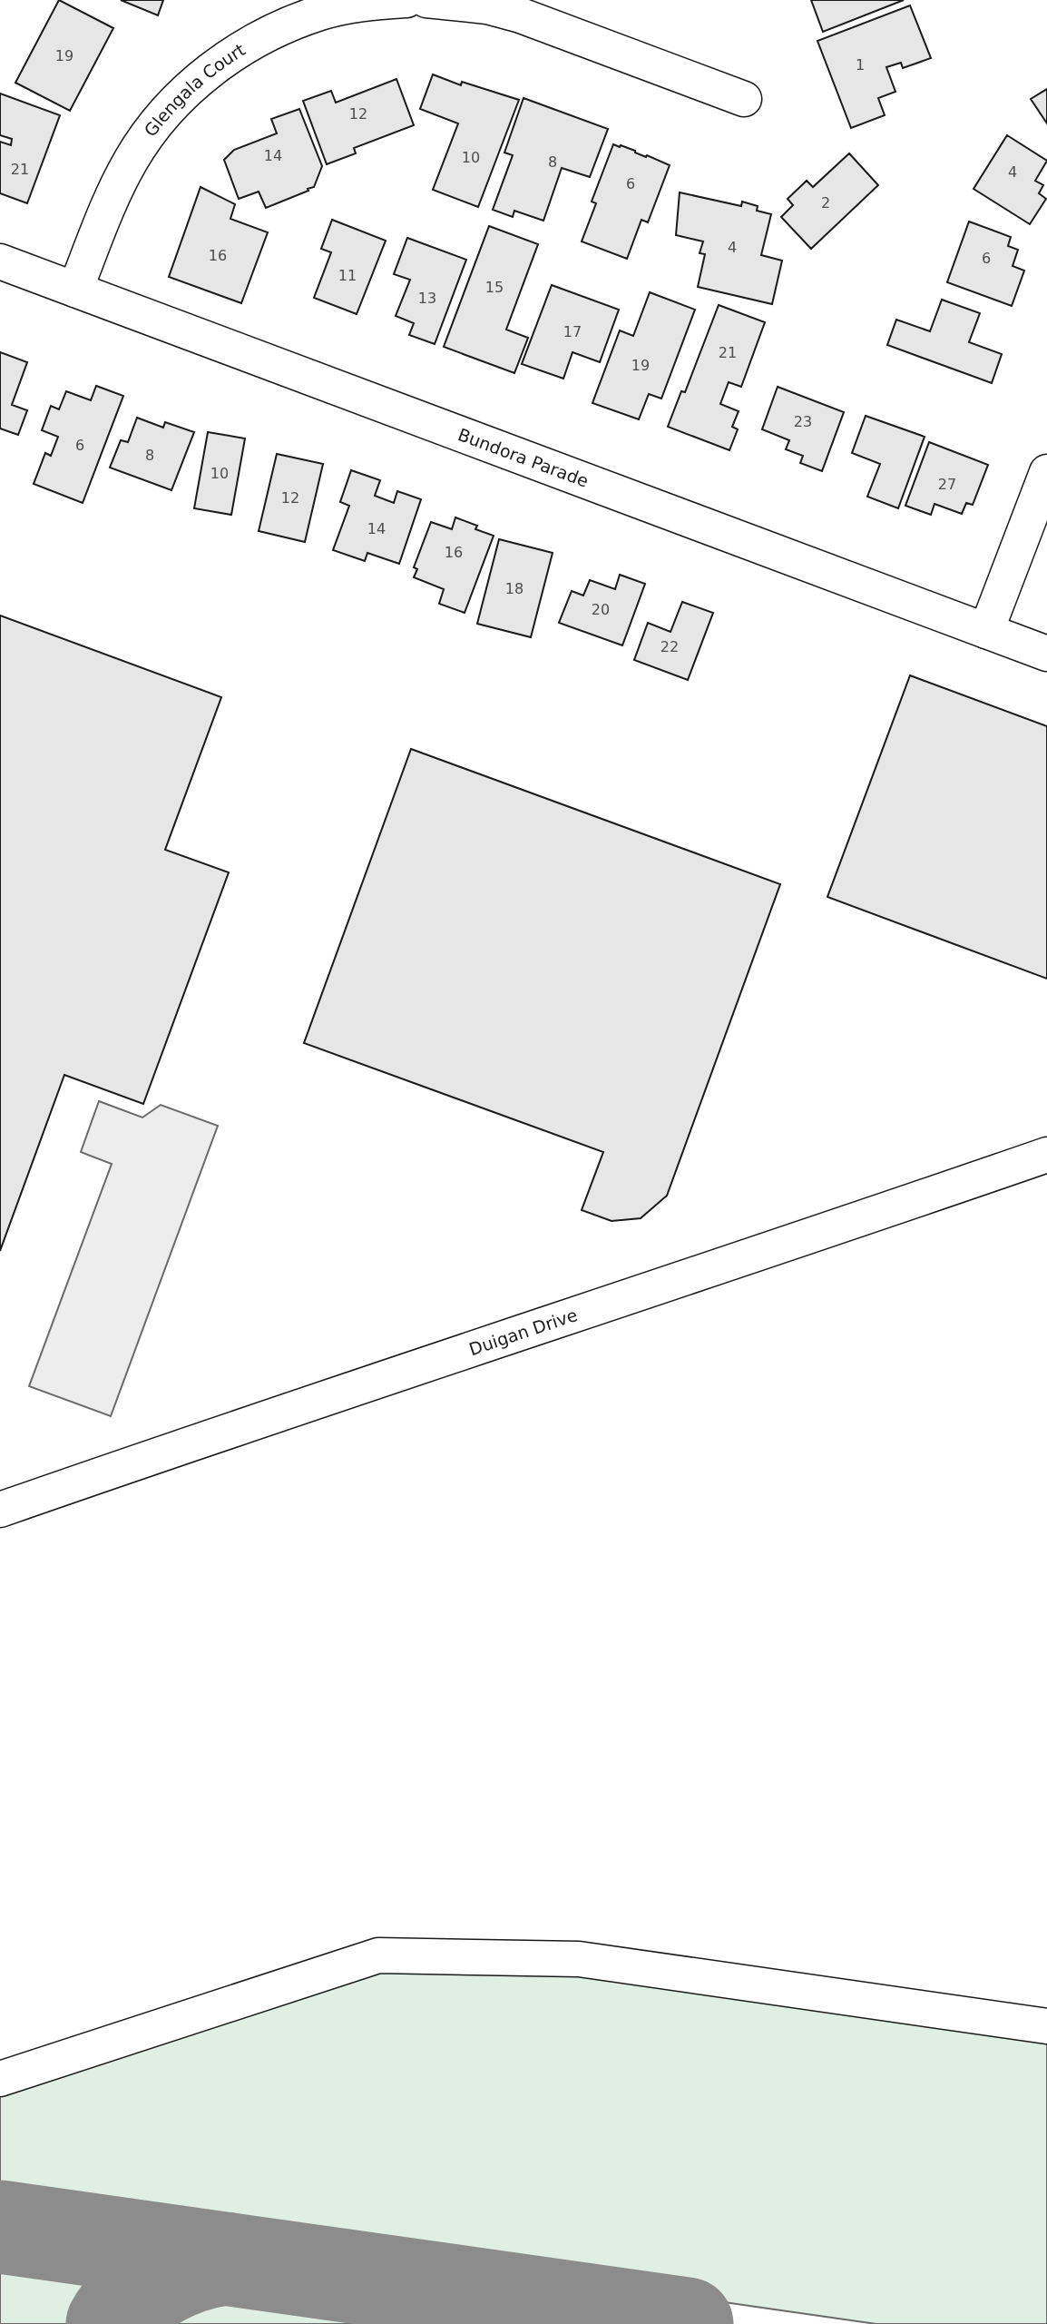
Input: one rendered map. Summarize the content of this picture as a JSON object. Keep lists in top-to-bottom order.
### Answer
{
  "streets": {
    "street": ["Glengala Court", "Bundora Parade", "Duigan Drive"]
  },
  "crossings": [
    ["Glengala Court", "Bundora Parade"]
  ],
  "house_numbers": [
    "19",
    "1",
    "12",
    "14",
    "10",
    "8",
    "21",
    "4",
    "6",
    "2",
    "4",
    "16",
    "6",
    "11",
    "15",
    "13",
    "17",
    "21",
    "19",
    "23",
    "6",
    "8",
    "10",
    "27",
    "12",
    "14",
    "16",
    "18",
    "20",
    "22"
  ]
}
